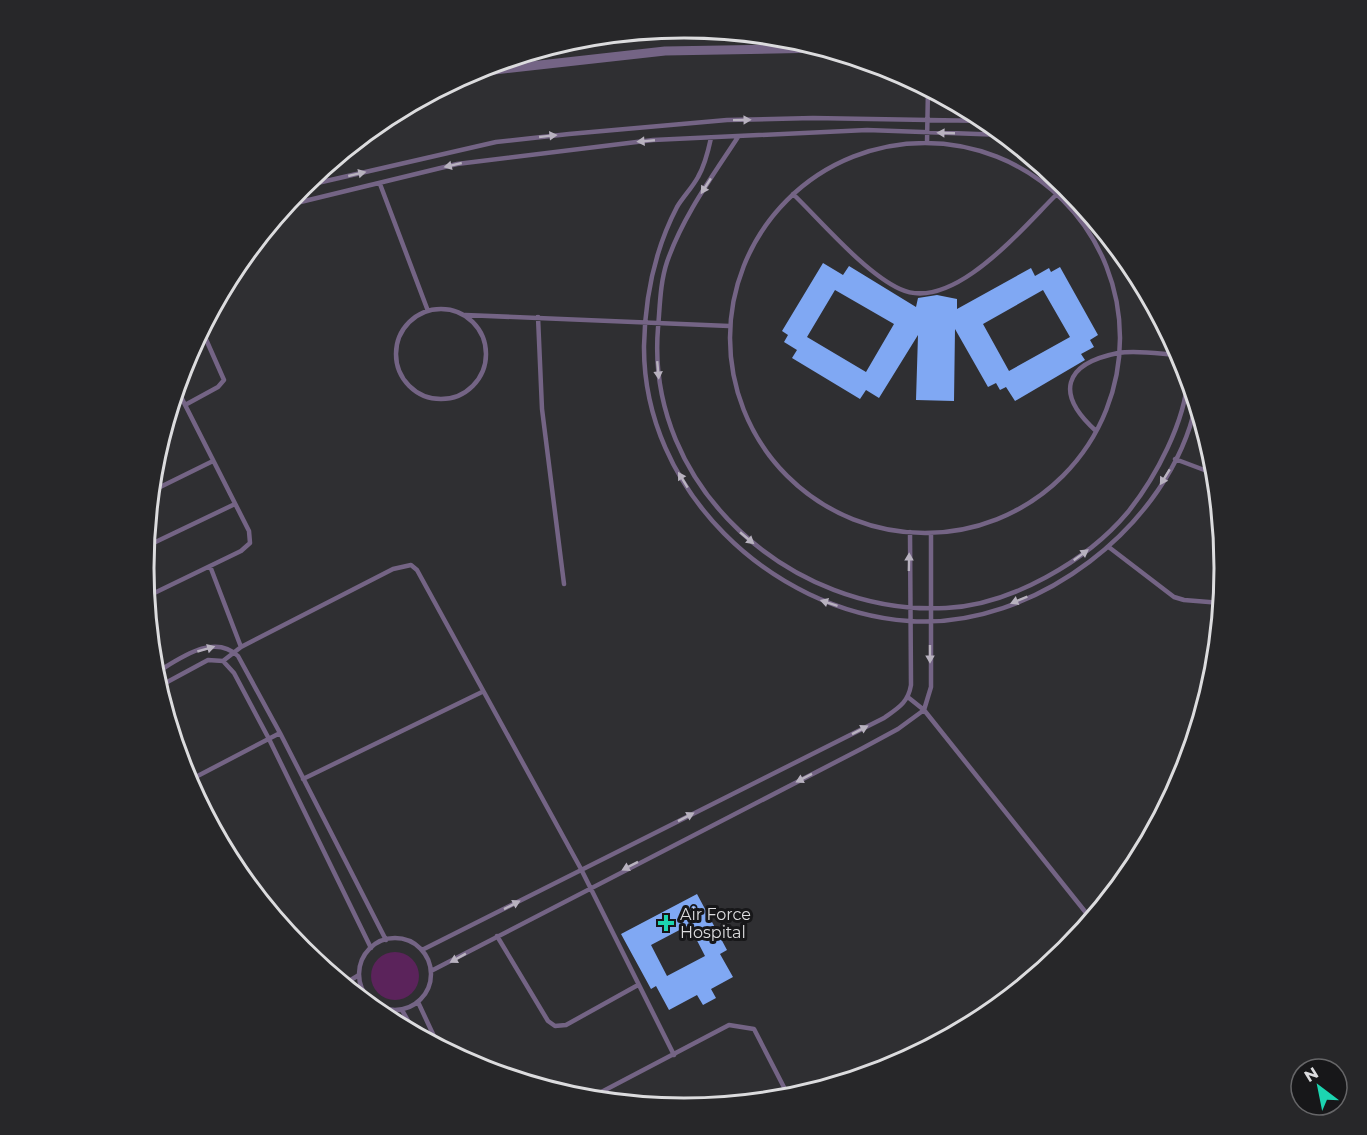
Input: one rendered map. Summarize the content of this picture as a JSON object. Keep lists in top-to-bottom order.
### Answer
{
  "places": {
    "health": ["Air Force Hospital"]
  },
  "north": "top left"
}
